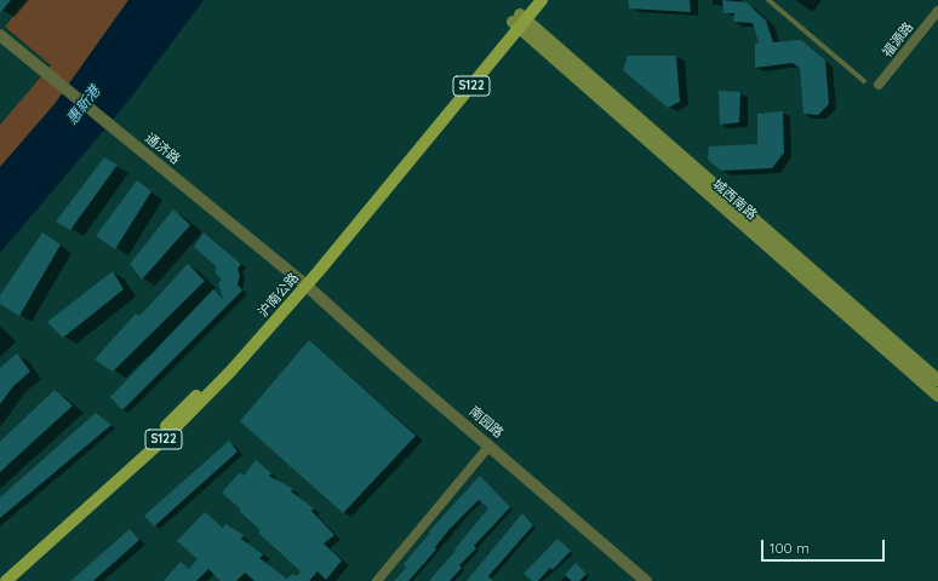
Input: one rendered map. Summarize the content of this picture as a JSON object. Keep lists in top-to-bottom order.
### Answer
{
  "streets": {
    "main road": ["S122", "城西南路", "沪南公路"],
    "street": ["福源路", "通济路", "南园路"]
  },
  "crossings": [
    ["通济路", "沪南公路"],
    ["通济路", "南园路"],
    ["城西南路", "沪南公路"],
    ["沪南公路", "南园路"]
  ],
  "water": ["惠新港"],
  "scale_bar": "100 m"
}
